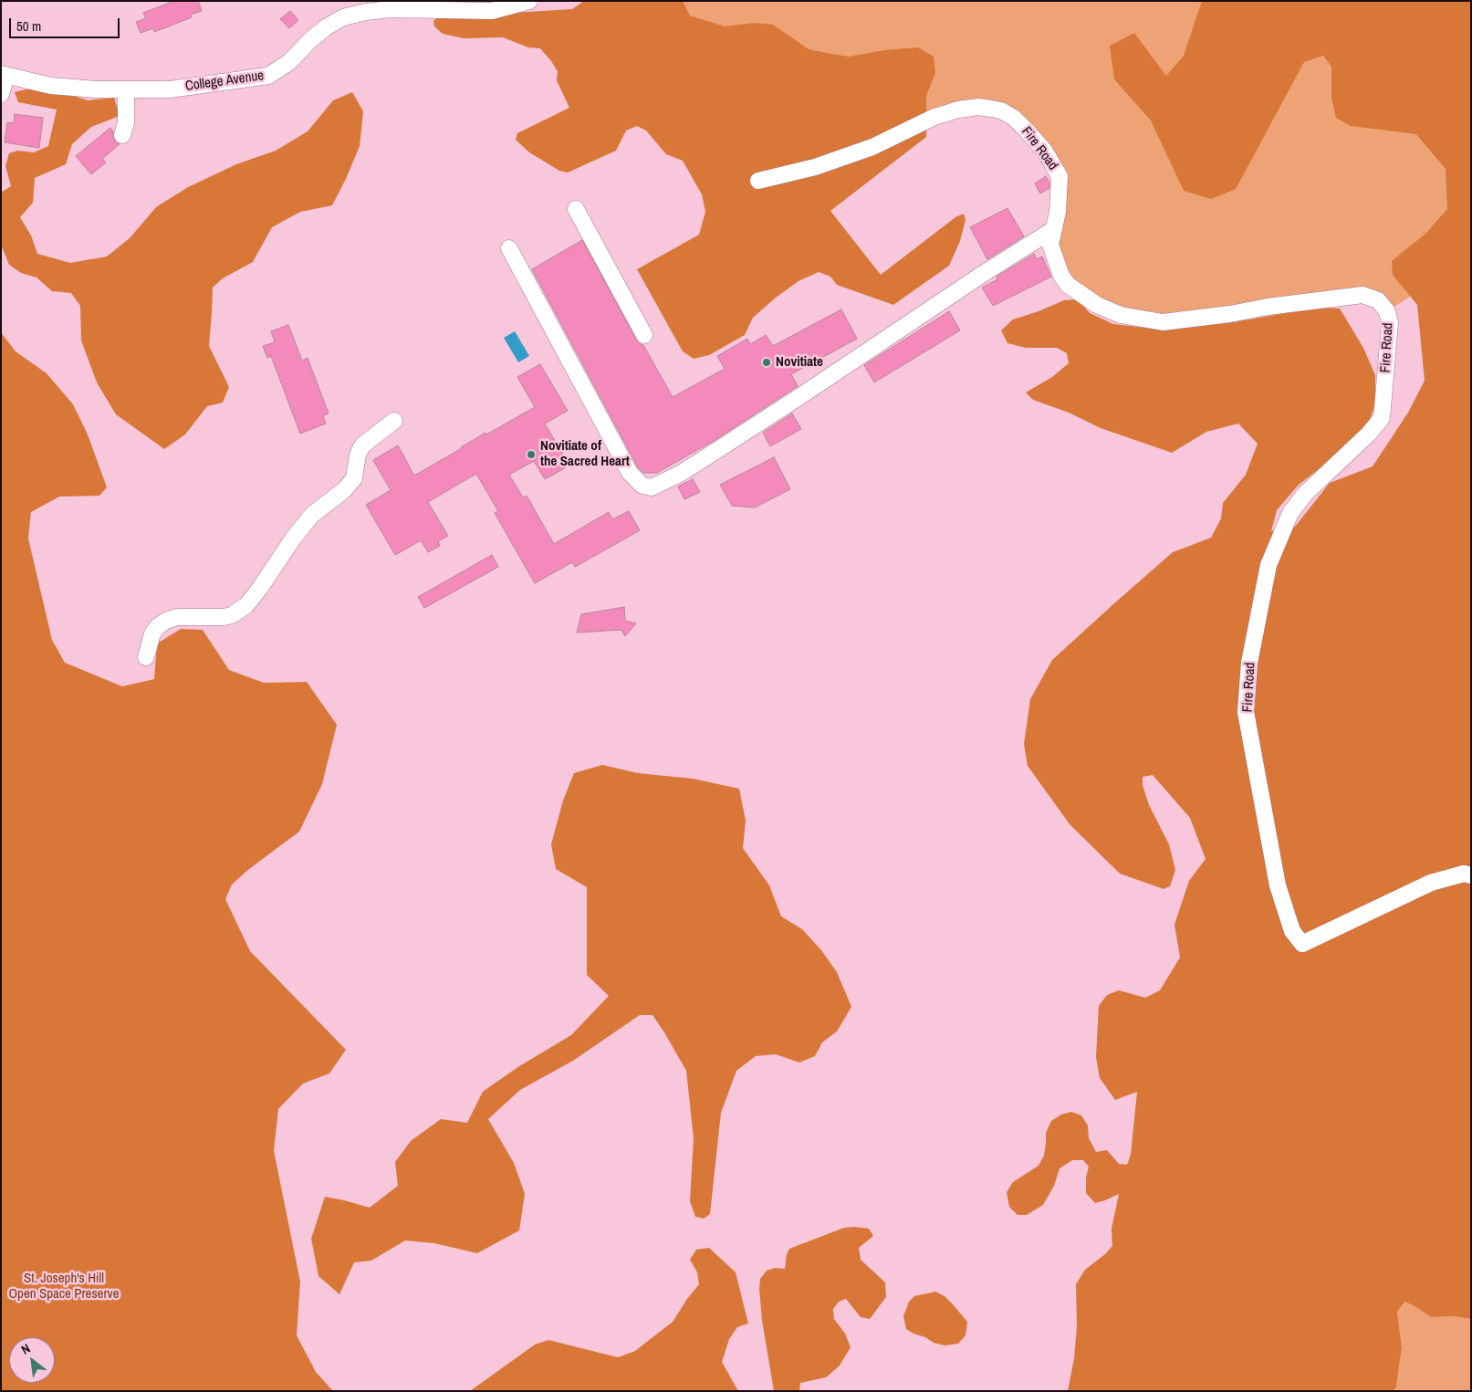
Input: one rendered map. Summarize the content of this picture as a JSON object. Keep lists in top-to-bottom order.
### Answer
{
  "streets": {
    "street": ["College Avenue", "Fire Road"]
  },
  "parks": ["St. Joseph's Hill Open Space Preserve"],
  "places": ["Novitiate", "Novitiate of the Sacred Heart"],
  "scale_bar": "50 m",
  "north": "top left"
}
